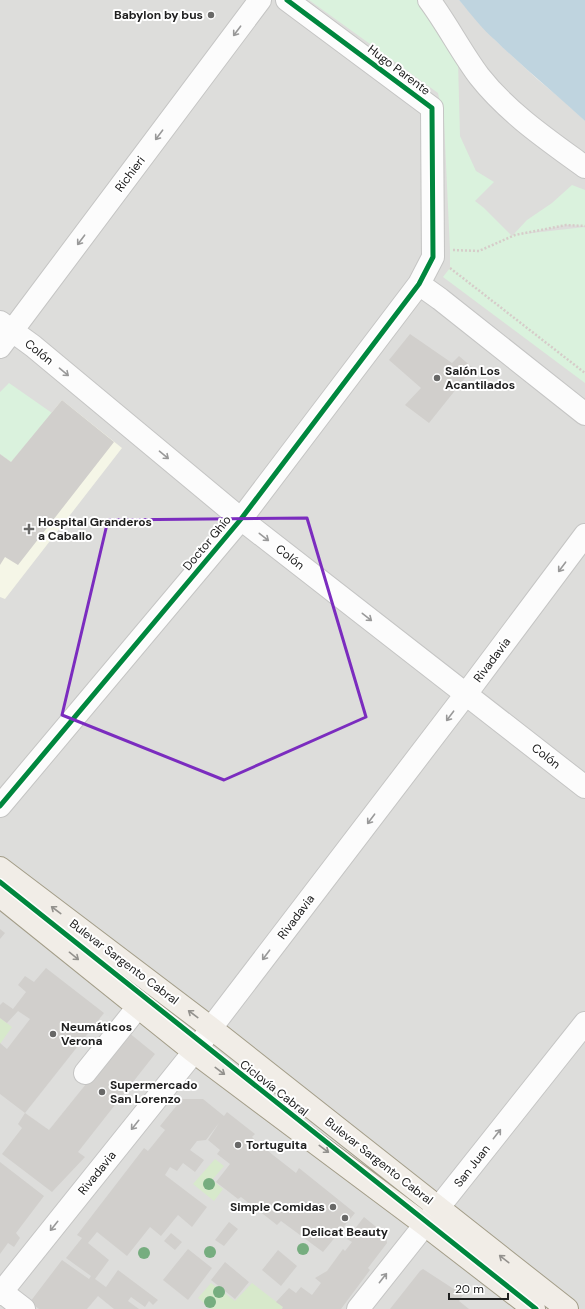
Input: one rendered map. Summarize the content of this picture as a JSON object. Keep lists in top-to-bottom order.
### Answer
{
  "streets": {
    "main road": ["Bulevar Sargento Cabral"],
    "street": [
      "Hugo Parente",
      "Richieri",
      "Colón",
      "Doctor Ghío",
      "Rivadavia",
      "San Juan"
    ],
    "cycle path": ["Ciclovía Cabral"]
  },
  "crossings": [
    ["Hugo Parente", "Doctor Ghío"],
    ["Richieri", "Colón"],
    ["Colón", "Doctor Ghío"],
    ["Colón", "Rivadavia"],
    ["Rivadavia", "Bulevar Sargento Cabral"],
    ["Bulevar Sargento Cabral", "San Juan"]
  ],
  "one_way": [
    "Richieri",
    "Colón",
    "Rivadavia",
    "San Juan"
  ],
  "places": {
    "other": [
      "Babylon by bus",
      "Salón Los Acantilados",
      "Neumáticos Verona",
      "Supermercado San Lorenzo",
      "Tortuguita",
      "Simple Comidas",
      "Delicat Beauty"
    ],
    "health": ["Hospital Granderos a Caballo"]
  },
  "scale_bar": "20 m"
}
